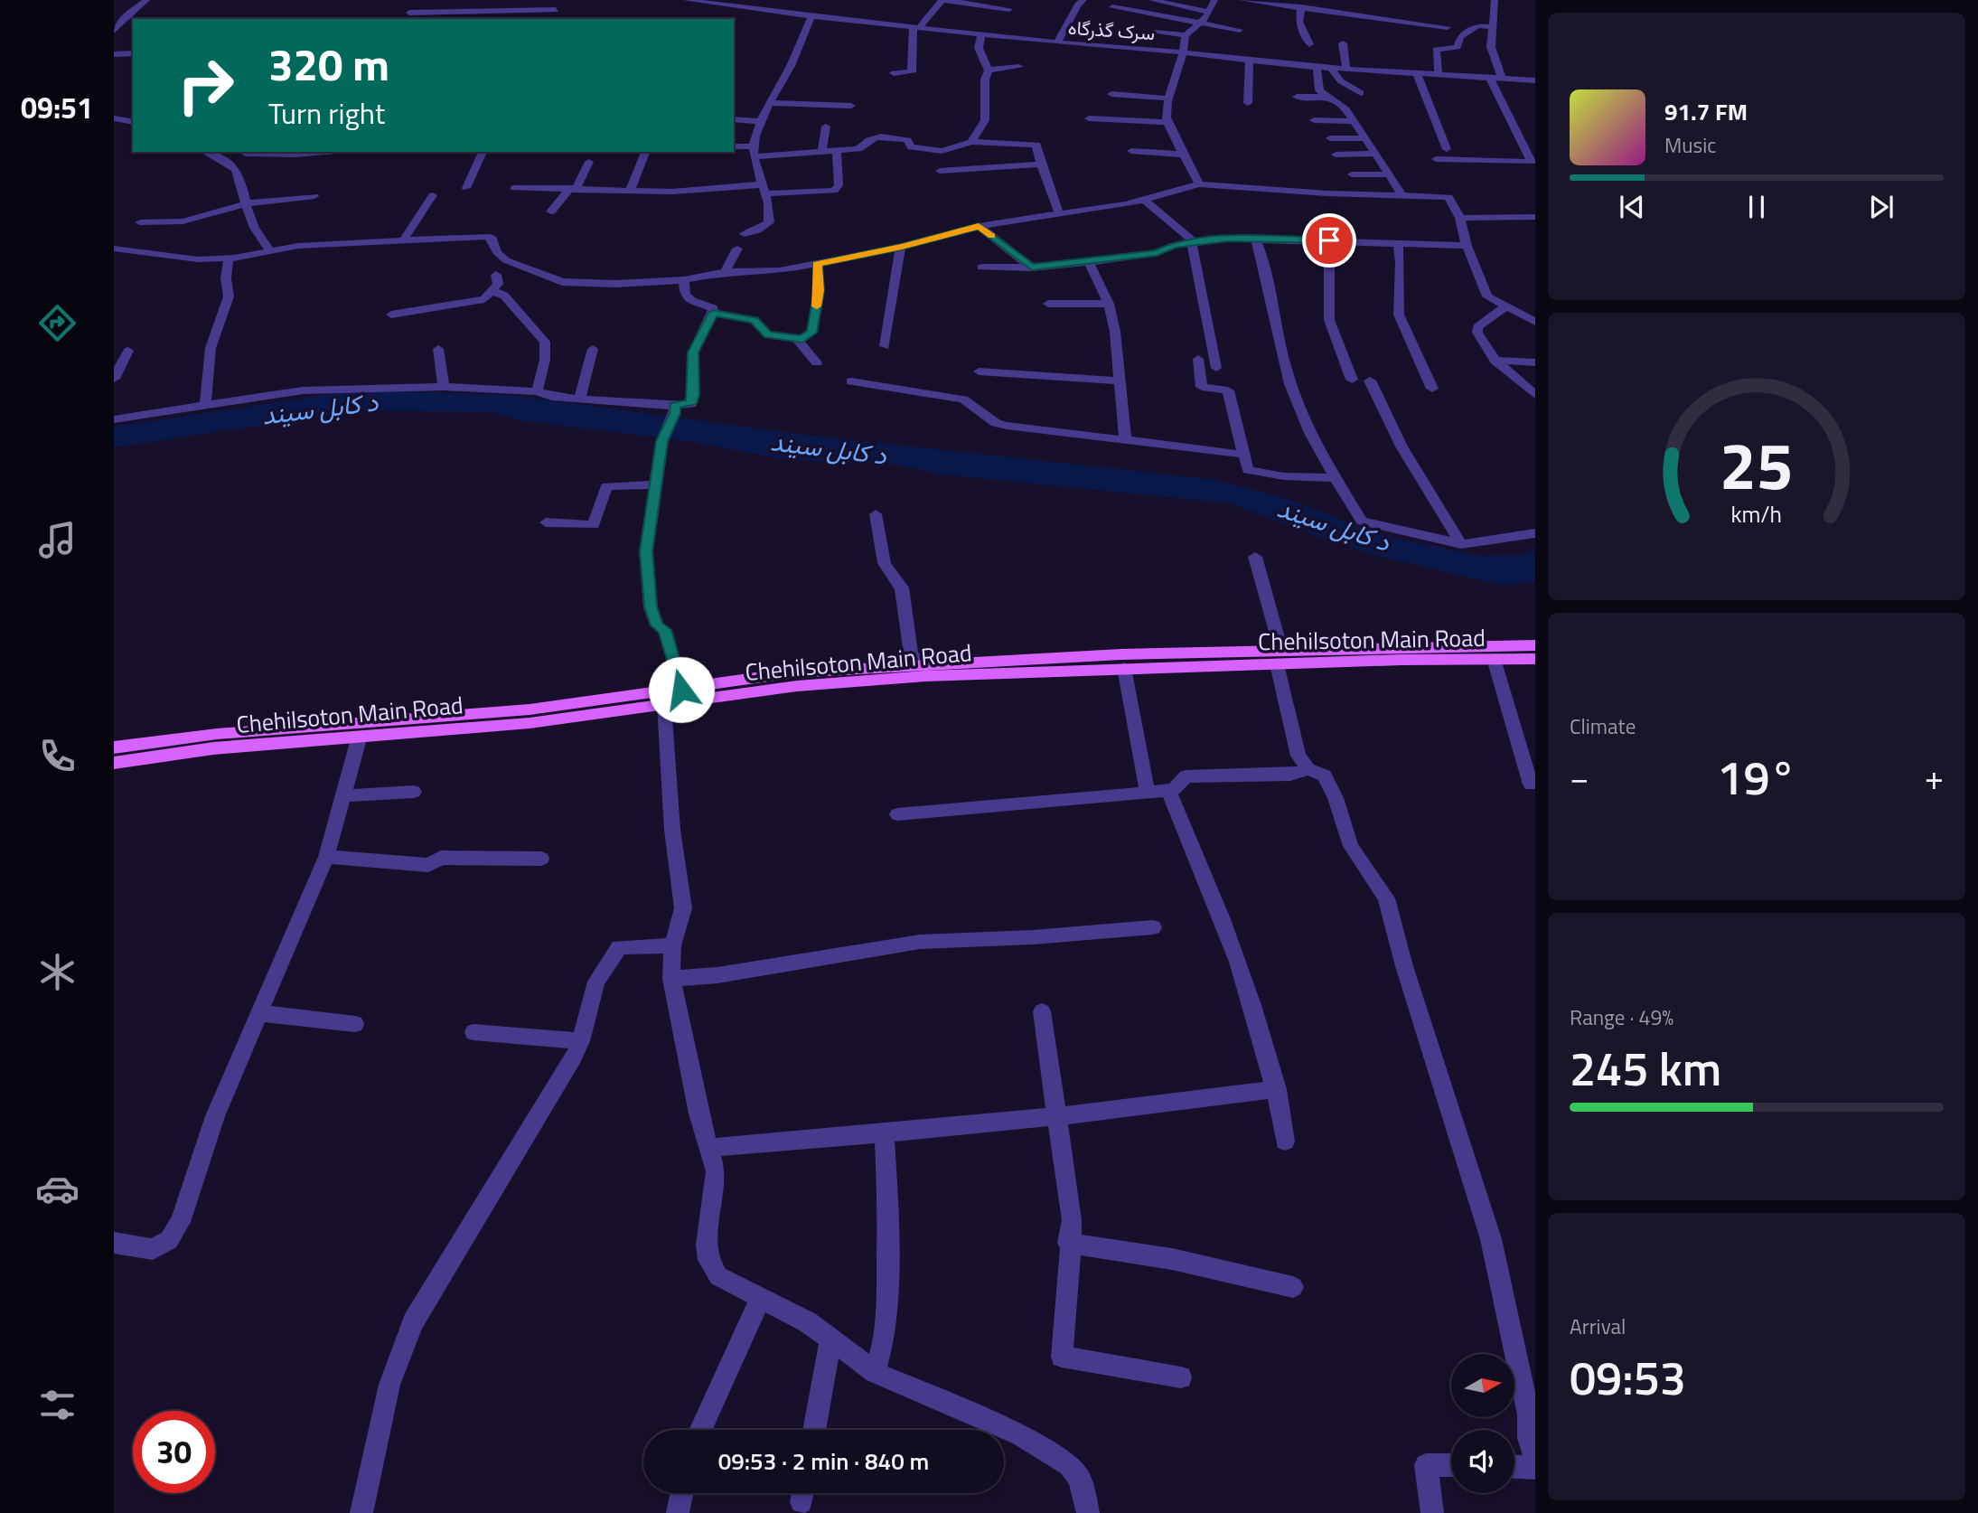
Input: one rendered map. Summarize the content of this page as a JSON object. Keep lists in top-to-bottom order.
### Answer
{
  "streets": {
    "main road": ["Chehilsoton Main Road"],
    "street": ["سرک گذرگاه"]
  },
  "water": ["د کابل سيند"],
  "north": "right",
  "page": {
    "tabs": "09:51",
    "turn": ["320 m", "Turn right"],
    "song": ["91.7 FM", "Music"],
    "tile": [
      "Climate",
      ["Range · 49%", "245 km"],
      ["Arrival", "09:53"]
    ],
    "heat": ["−", "19°", "+"],
    "limit": "30",
    "trip": "09:53 · 2 min · 840 m",
    "gauge": ["25", "km/h"]
  }
}
